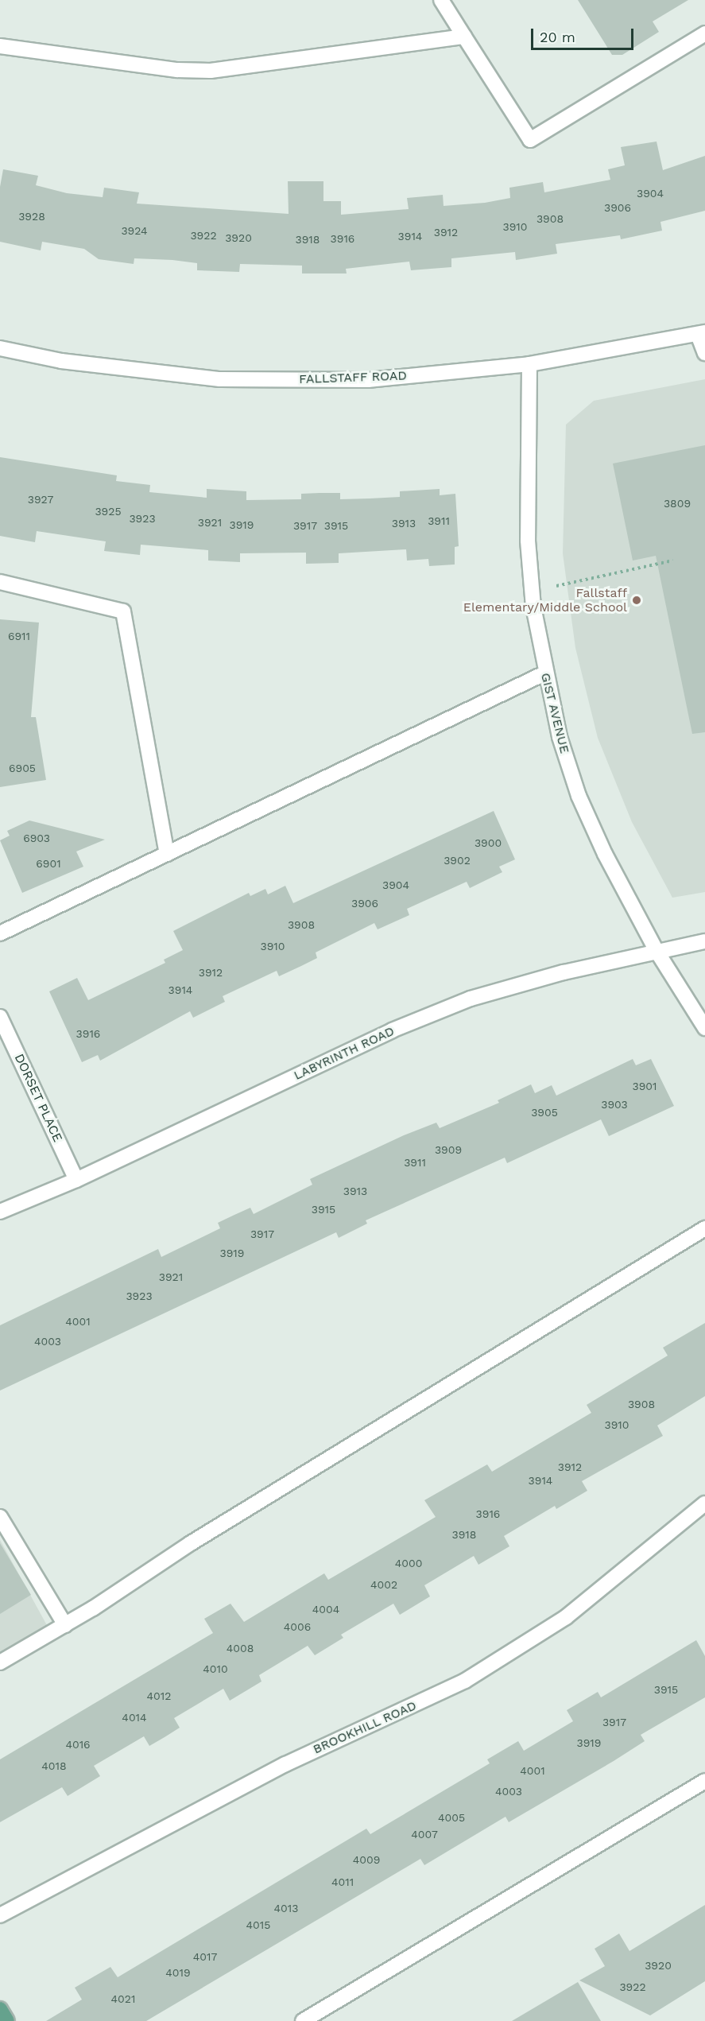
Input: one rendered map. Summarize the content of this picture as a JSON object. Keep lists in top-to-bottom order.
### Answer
{
  "streets": {
    "street": [
      "FALLSTAFF ROAD",
      "GIST AVENUE",
      "LABYRINTH ROAD",
      "DORSET PLACE",
      "BROOKHILL ROAD"
    ]
  },
  "crossings": [
    ["FALLSTAFF ROAD", "GIST AVENUE"],
    ["GIST AVENUE", "LABYRINTH ROAD"],
    ["LABYRINTH ROAD", "DORSET PLACE"]
  ],
  "places": ["Fallstaff Elementary/Middle School"],
  "house_numbers": [
    "3904",
    "3906",
    "3928",
    "3908",
    "3910",
    "3924",
    "3912",
    "3922",
    "3914",
    "3920",
    "3916",
    "3918",
    "3927",
    "3809",
    "3925",
    "3923",
    "3911",
    "3921",
    "3913",
    "3919",
    "3917",
    "3915",
    "6911",
    "6905",
    "6903",
    "3900",
    "3902",
    "6901",
    "3904",
    "3906",
    "3908",
    "3910",
    "3912",
    "3914",
    "3916",
    "3901",
    "3903",
    "3905",
    "3909",
    "3911",
    "3913",
    "3915",
    "3917",
    "3919",
    "3921",
    "3923",
    "4001",
    "4003",
    "3908",
    "3910",
    "3912",
    "3914",
    "3916",
    "3918",
    "4000",
    "4002",
    "4004",
    "4006",
    "4008",
    "4010",
    "3915",
    "4012",
    "4014",
    "3917",
    "3919",
    "4016",
    "4018",
    "4001",
    "4003",
    "4005",
    "4007",
    "4009",
    "4011",
    "4013",
    "4015",
    "4017",
    "3920",
    "4019",
    "3922",
    "4021"
  ],
  "scale_bar": "20 m"
}
